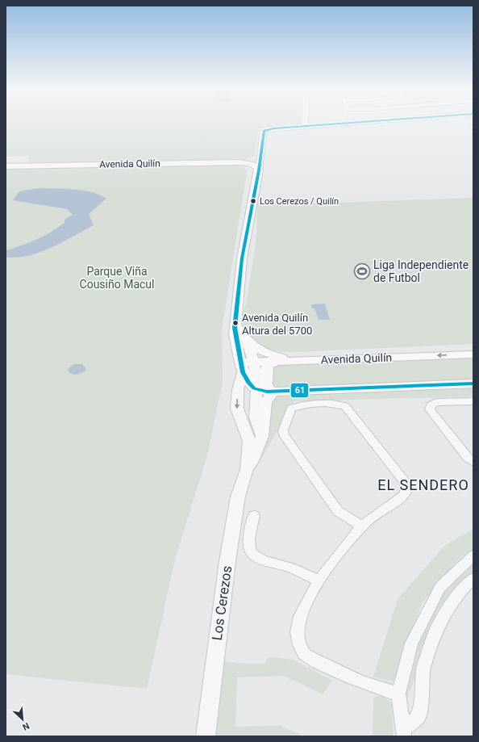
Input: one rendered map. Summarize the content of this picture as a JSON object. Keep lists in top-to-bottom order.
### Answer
{
  "streets": {
    "main road": ["Avenida Quilín"],
    "street": ["Los Cerezos"]
  },
  "crossings": [
    ["Avenida Quilín", "Los Cerezos"]
  ],
  "districts": ["EL SENDERO"],
  "parks": ["Parque Viña Cousiño Macul"],
  "places": {
    "other": ["Los Cerezos / Quilín", "Avenida Quilín Altura del 5700"],
    "sports": ["Liga Independiente de Futbol"]
  },
  "lines": ["transit line 61"],
  "north": "bottom right"
}
